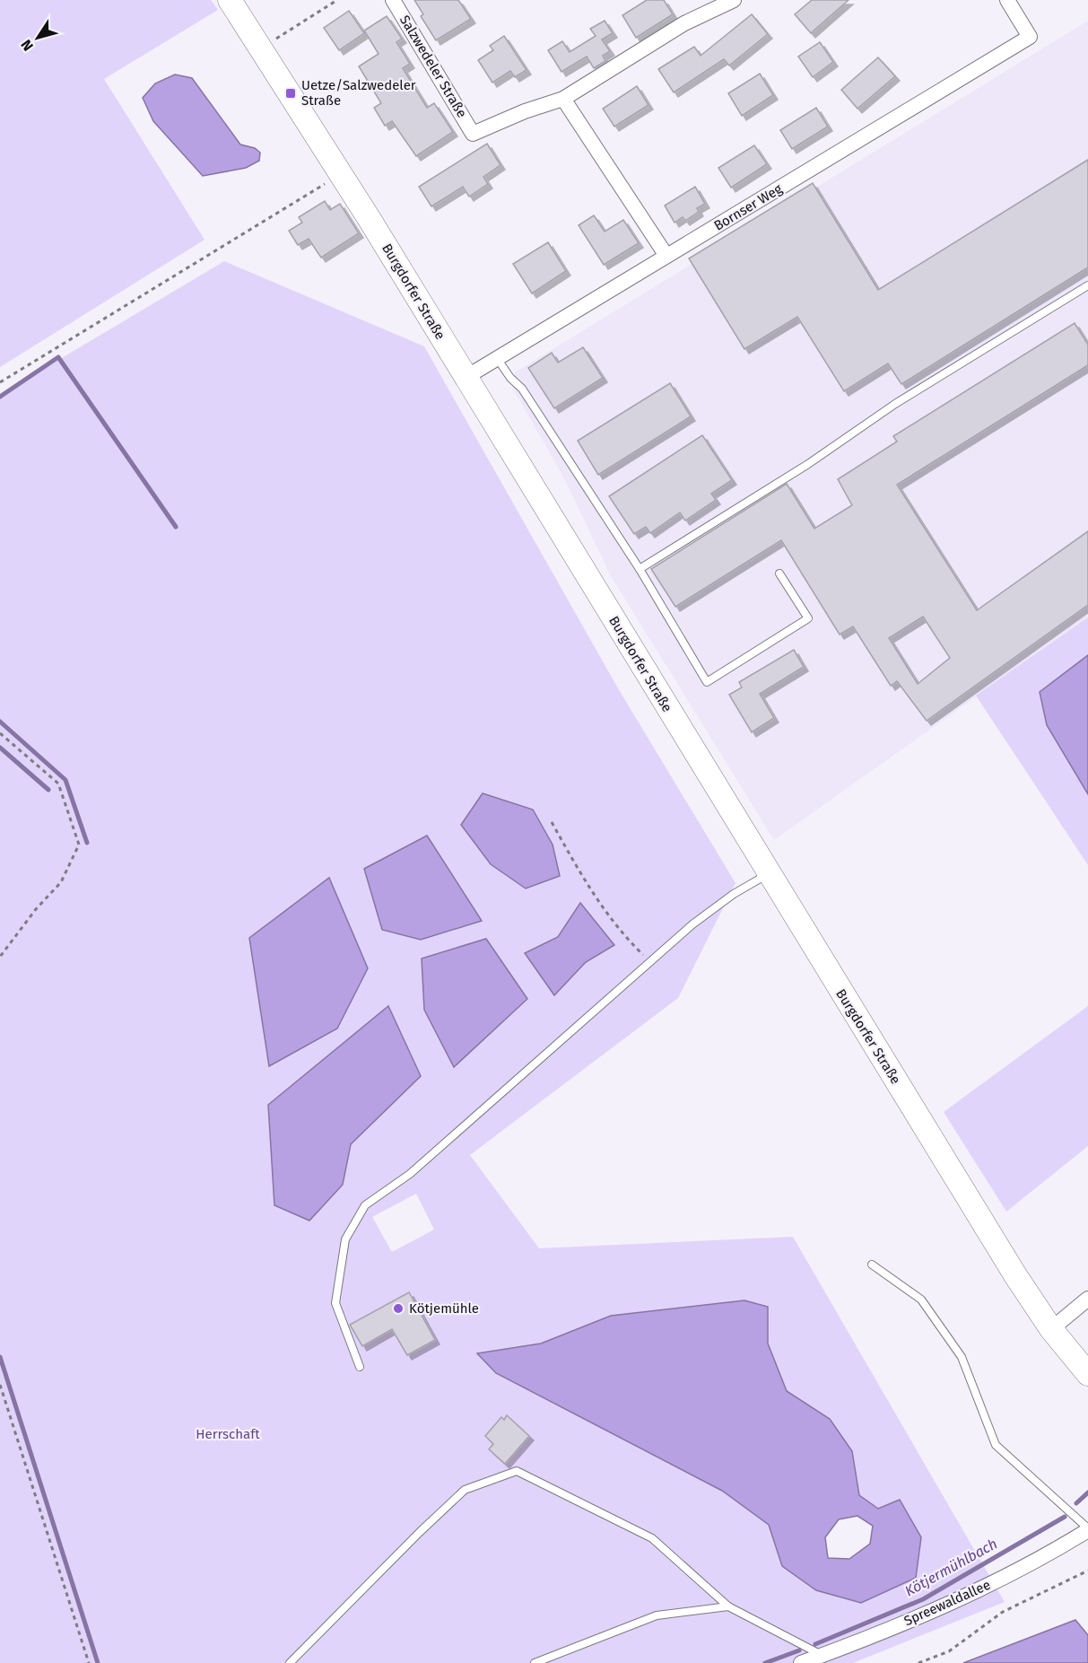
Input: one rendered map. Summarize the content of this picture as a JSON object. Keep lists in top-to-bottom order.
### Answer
{
  "streets": {
    "main road": ["Burgdorfer Straße"],
    "street": ["Salzwedeler Straße", "Bornser Weg", "Spreewaldallee"]
  },
  "crossings": [
    ["Bornser Weg", "Burgdorfer Straße"]
  ],
  "water": ["Kötjermühlbach"],
  "parks": ["Herrschaft"],
  "places": {
    "transit": ["Uetze/Salzwedeler Straße"],
    "other": ["Kötjemühle"]
  },
  "north": "bottom left"
}
